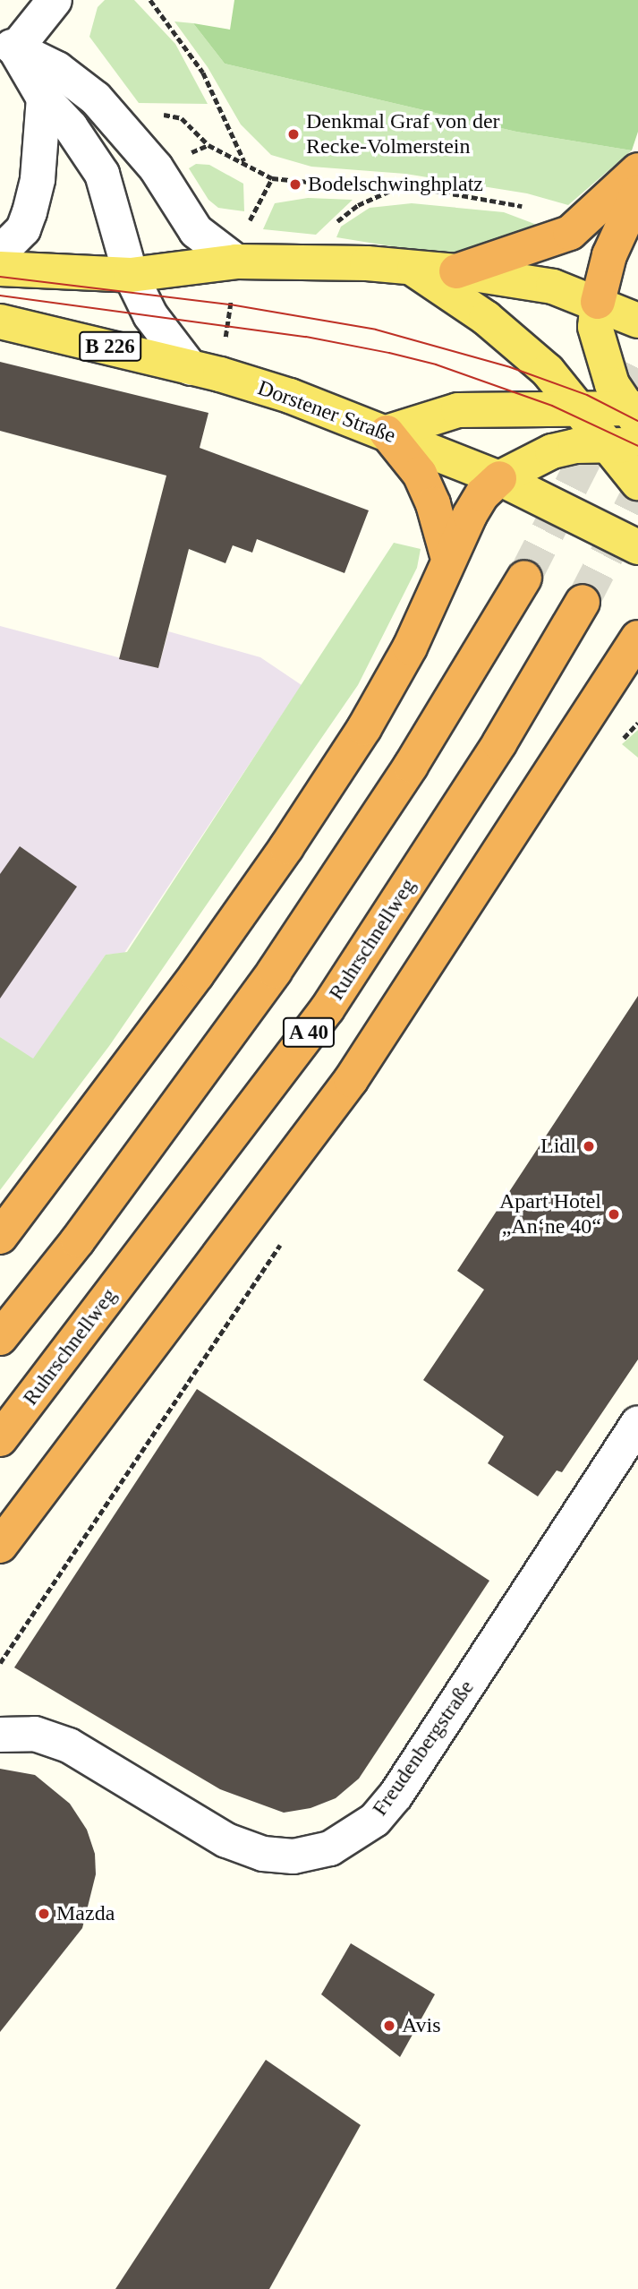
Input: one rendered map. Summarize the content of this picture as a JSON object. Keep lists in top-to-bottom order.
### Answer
{
  "streets": {
    "highway": ["Ruhrschnellweg", "A 40"],
    "main road": ["B 226", "Dorstener Straße"],
    "street": ["Freudenbergstraße"]
  },
  "places": [
    "Denkmal Graf von der Recke-Volmerstein",
    "Bodelschwinghplatz",
    "Lidl",
    "Apart Hotel „An‘ne 40“",
    "Mazda",
    "Avis"
  ]
}
